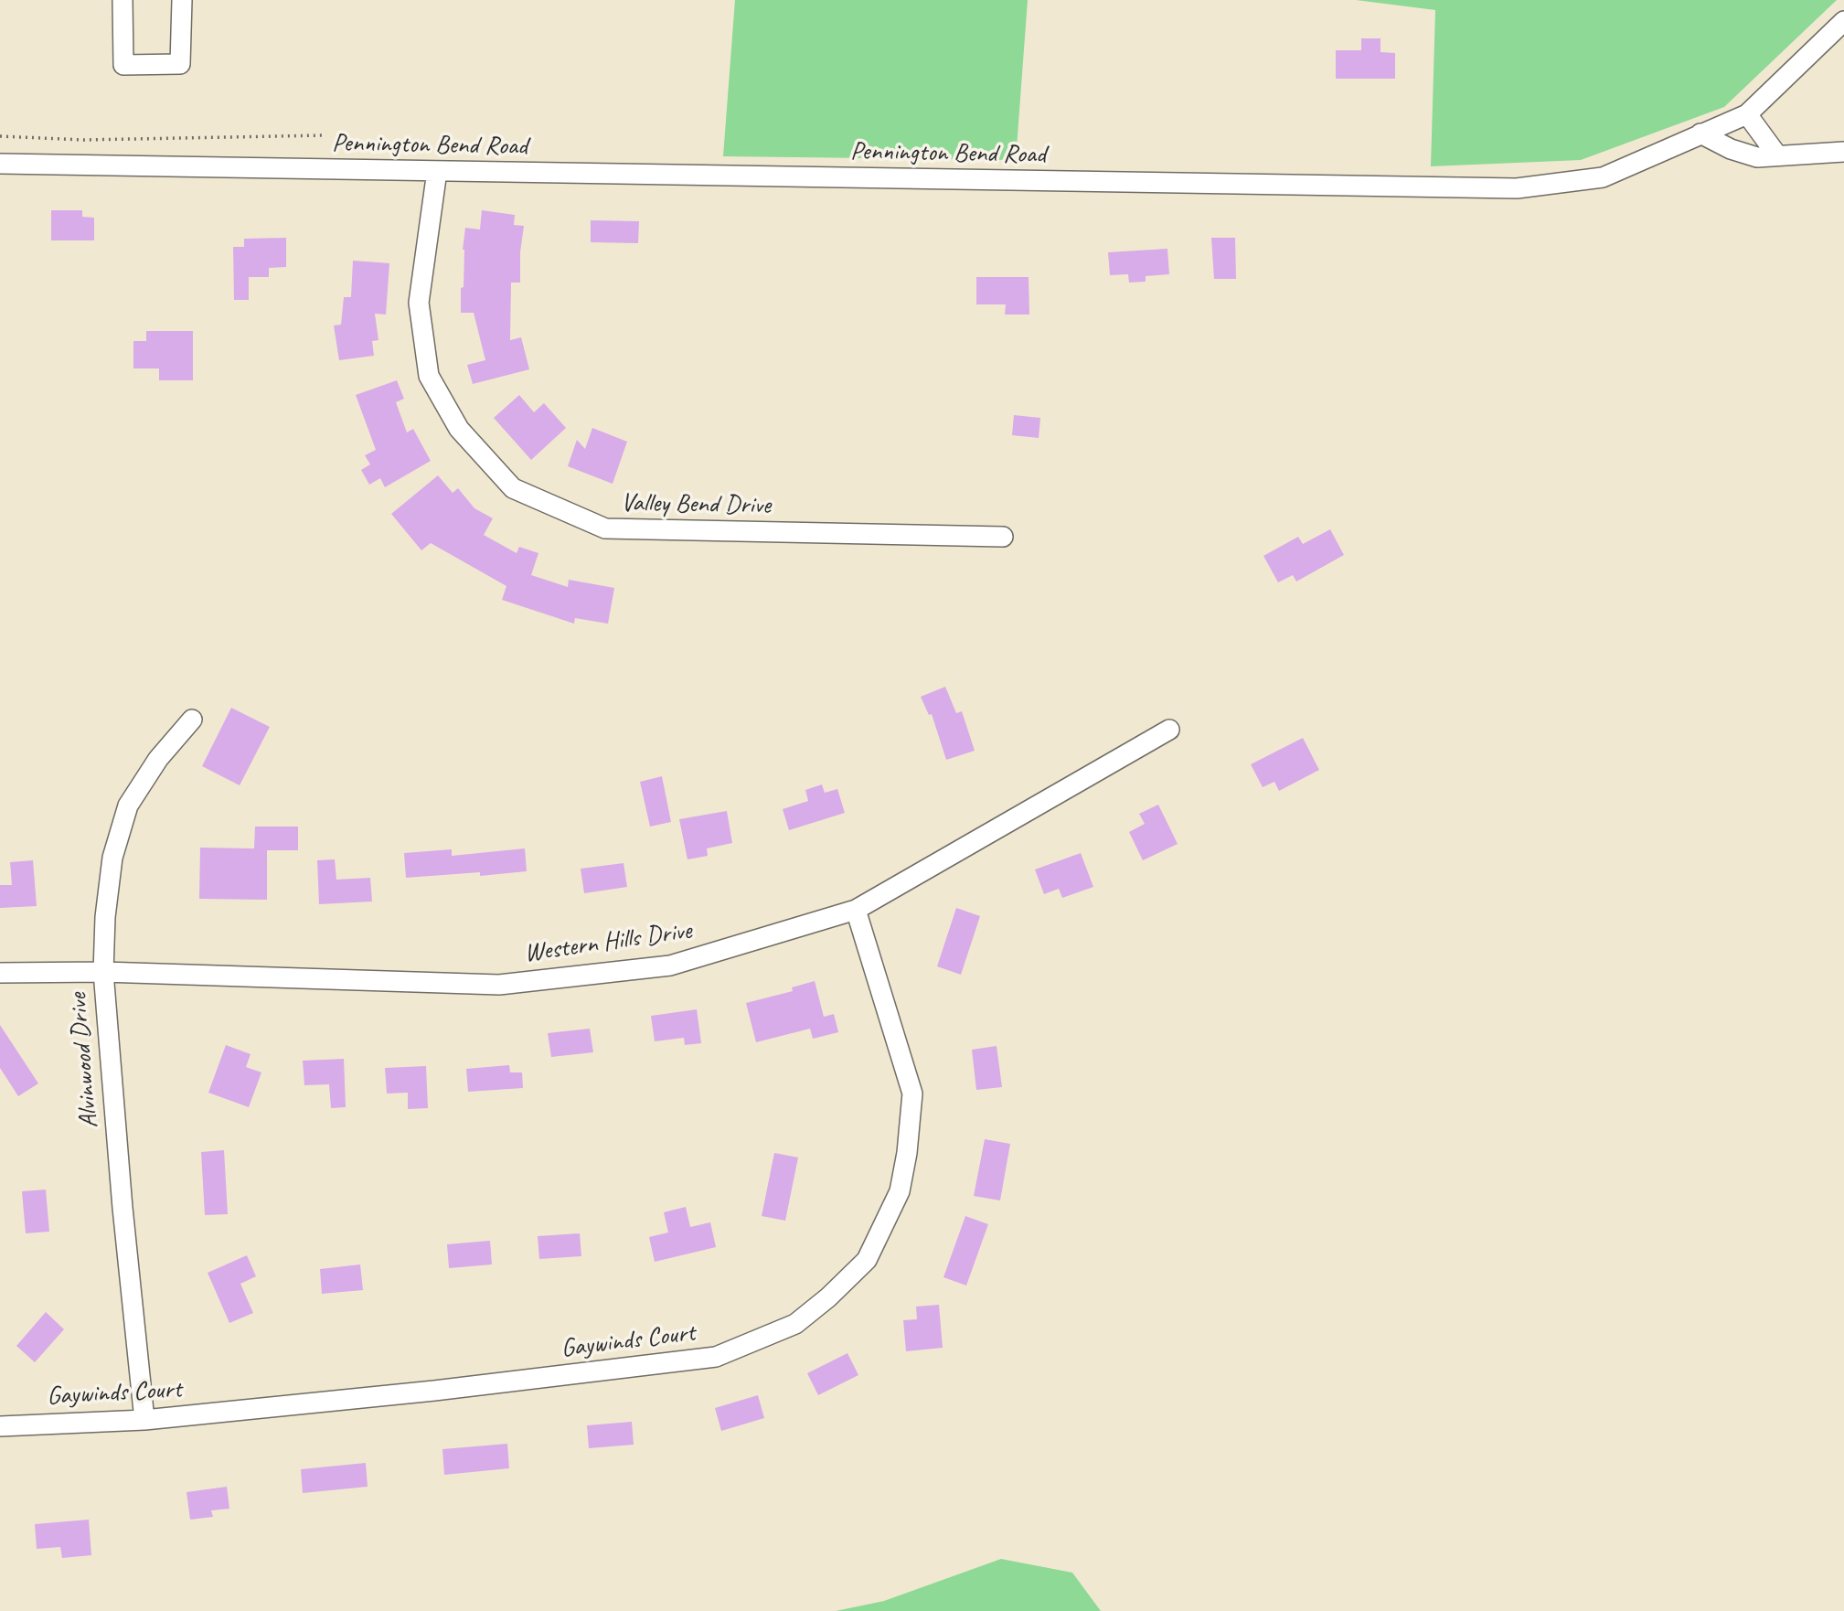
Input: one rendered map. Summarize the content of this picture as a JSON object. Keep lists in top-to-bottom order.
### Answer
{
  "streets": {
    "street": [
      "Pennington Bend Road",
      "Valley Bend Drive",
      "Western Hills Drive",
      "Alvinwood Drive",
      "Gaywinds Court"
    ]
  },
  "crossings": [
    ["Pennington Bend Road", "Valley Bend Drive"],
    ["Western Hills Drive", "Alvinwood Drive"],
    ["Western Hills Drive", "Gaywinds Court"],
    ["Alvinwood Drive", "Gaywinds Court"]
  ]
}
